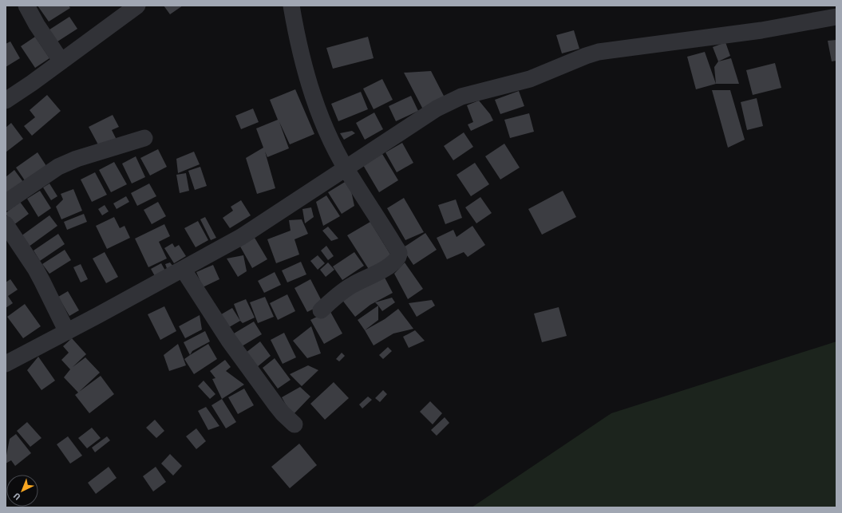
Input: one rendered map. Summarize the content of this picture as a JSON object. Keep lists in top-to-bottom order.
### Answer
{
  "north": "bottom left"
}
